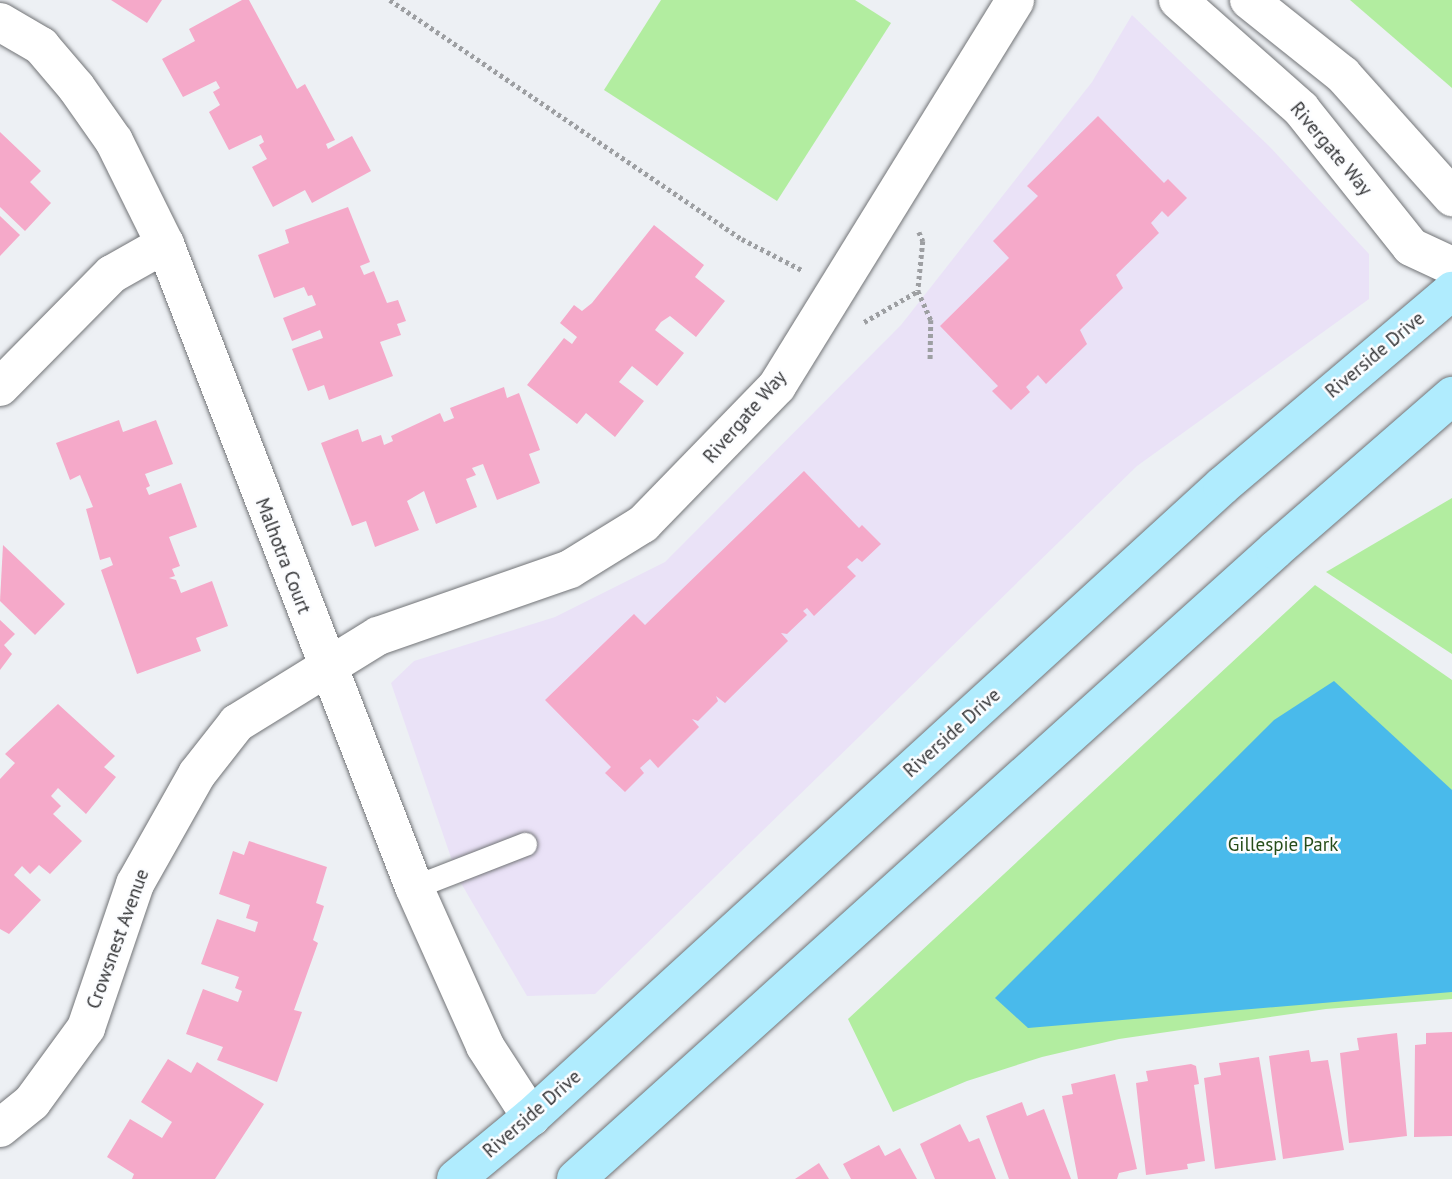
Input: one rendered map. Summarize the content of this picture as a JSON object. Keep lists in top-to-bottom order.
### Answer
{
  "streets": {
    "main road": ["Riverside Drive"],
    "street": ["Rivergate Way", "Malhotra Court", "Crowsnest Avenue"]
  },
  "crossings": [
    ["Rivergate Way", "Malhotra Court"],
    ["Rivergate Way", "Crowsnest Avenue"],
    ["Riverside Drive", "Malhotra Court"],
    ["Malhotra Court", "Crowsnest Avenue"]
  ],
  "parks": ["Gillespie Park"]
}
